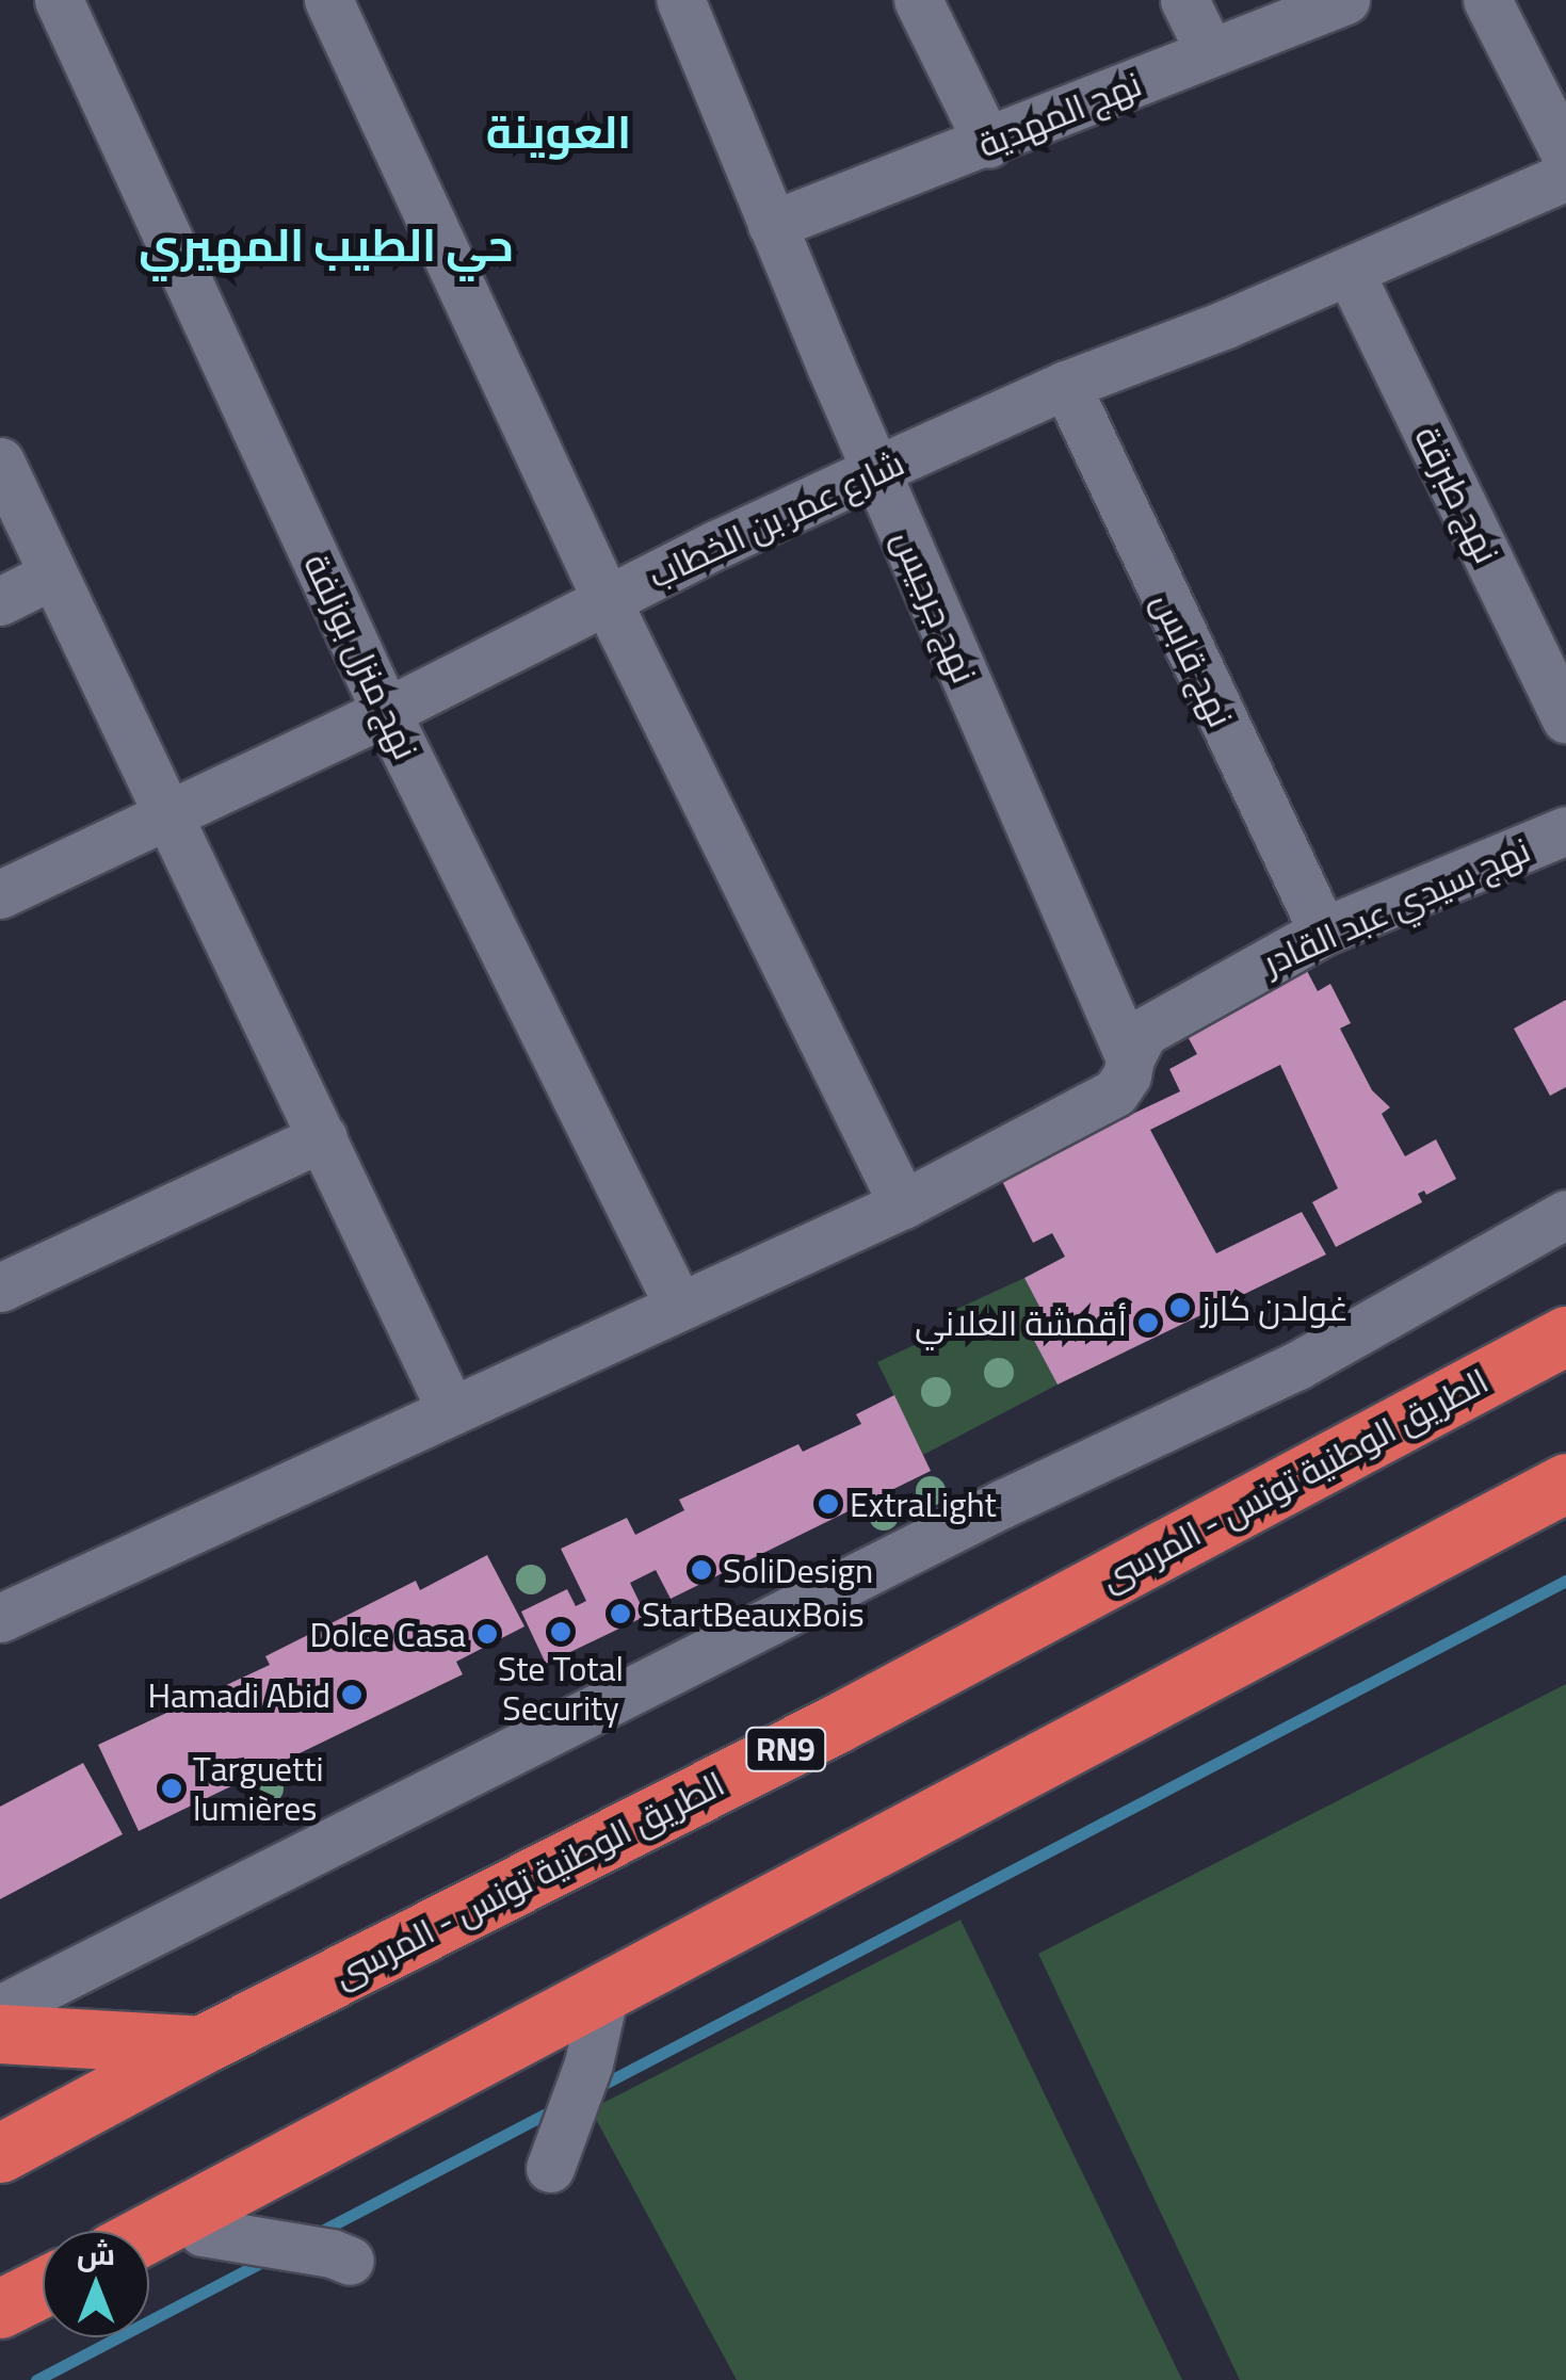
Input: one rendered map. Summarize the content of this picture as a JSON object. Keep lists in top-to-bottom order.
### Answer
{
  "streets": {
    "highway": ["الطريق الوطنية تونس - المرسى", "RN9"],
    "street": [
      "نهج المهدية",
      "نهج طبرقة",
      "شارع عمر بن الخطاب",
      "نهج جرجيس",
      "نهج منزل بوزلفة",
      "نهج قابس",
      "نهج سيدي عبد القادر"
    ]
  },
  "crossings": [
    ["نهج المهدية", "نهج جرجيس"],
    ["نهج طبرقة", "شارع عمر بن الخطاب"],
    ["شارع عمر بن الخطاب", "نهج جرجيس"],
    ["شارع عمر بن الخطاب", "نهج منزل بوزلفة"],
    ["شارع عمر بن الخطاب", "نهج قابس"],
    ["نهج جرجيس", "نهج سيدي عبد القادر"],
    ["نهج قابس", "نهج سيدي عبد القادر"]
  ],
  "districts": ["العوينة", "حي الطيب المهيري"],
  "places": [
    "غولدن كارز",
    "أقمشة العلاني",
    "ExtraLight",
    "SoliDesign",
    "StartBeauxBois",
    "Ste Total Security",
    "Dolce Casa",
    "Hamadi Abid",
    "Targuetti lumières"
  ],
  "north": "top"
}
